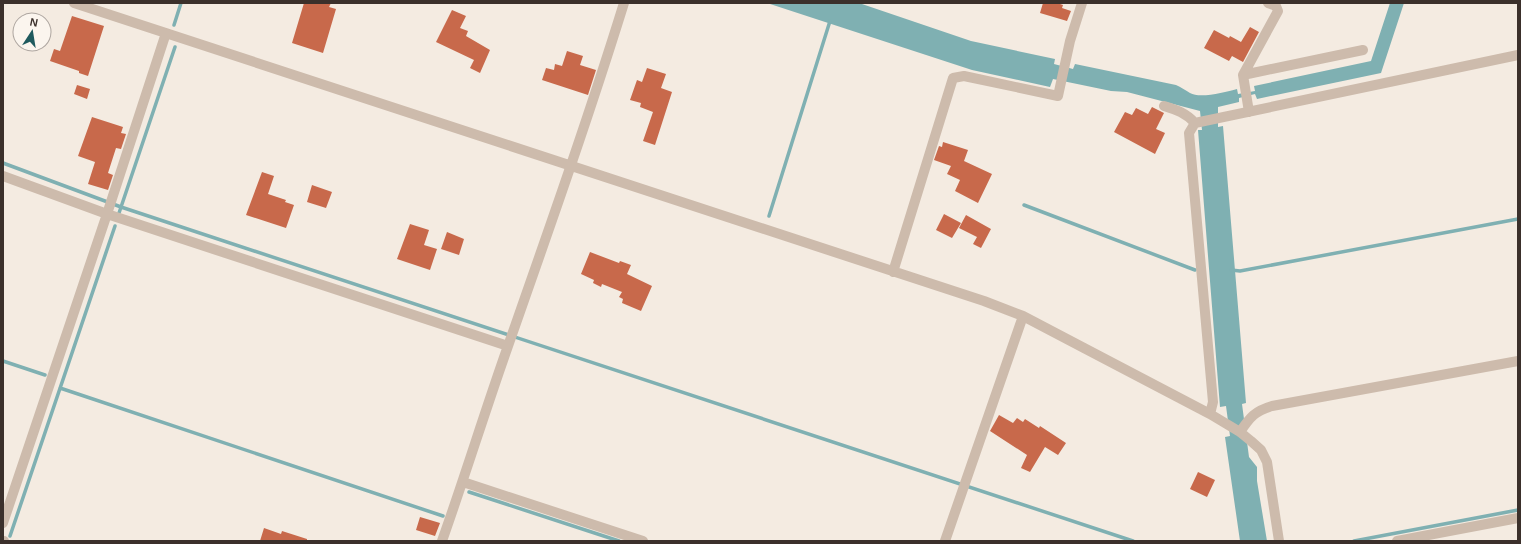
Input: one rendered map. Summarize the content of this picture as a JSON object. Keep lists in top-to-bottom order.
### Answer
{
  "north": "top"
}
